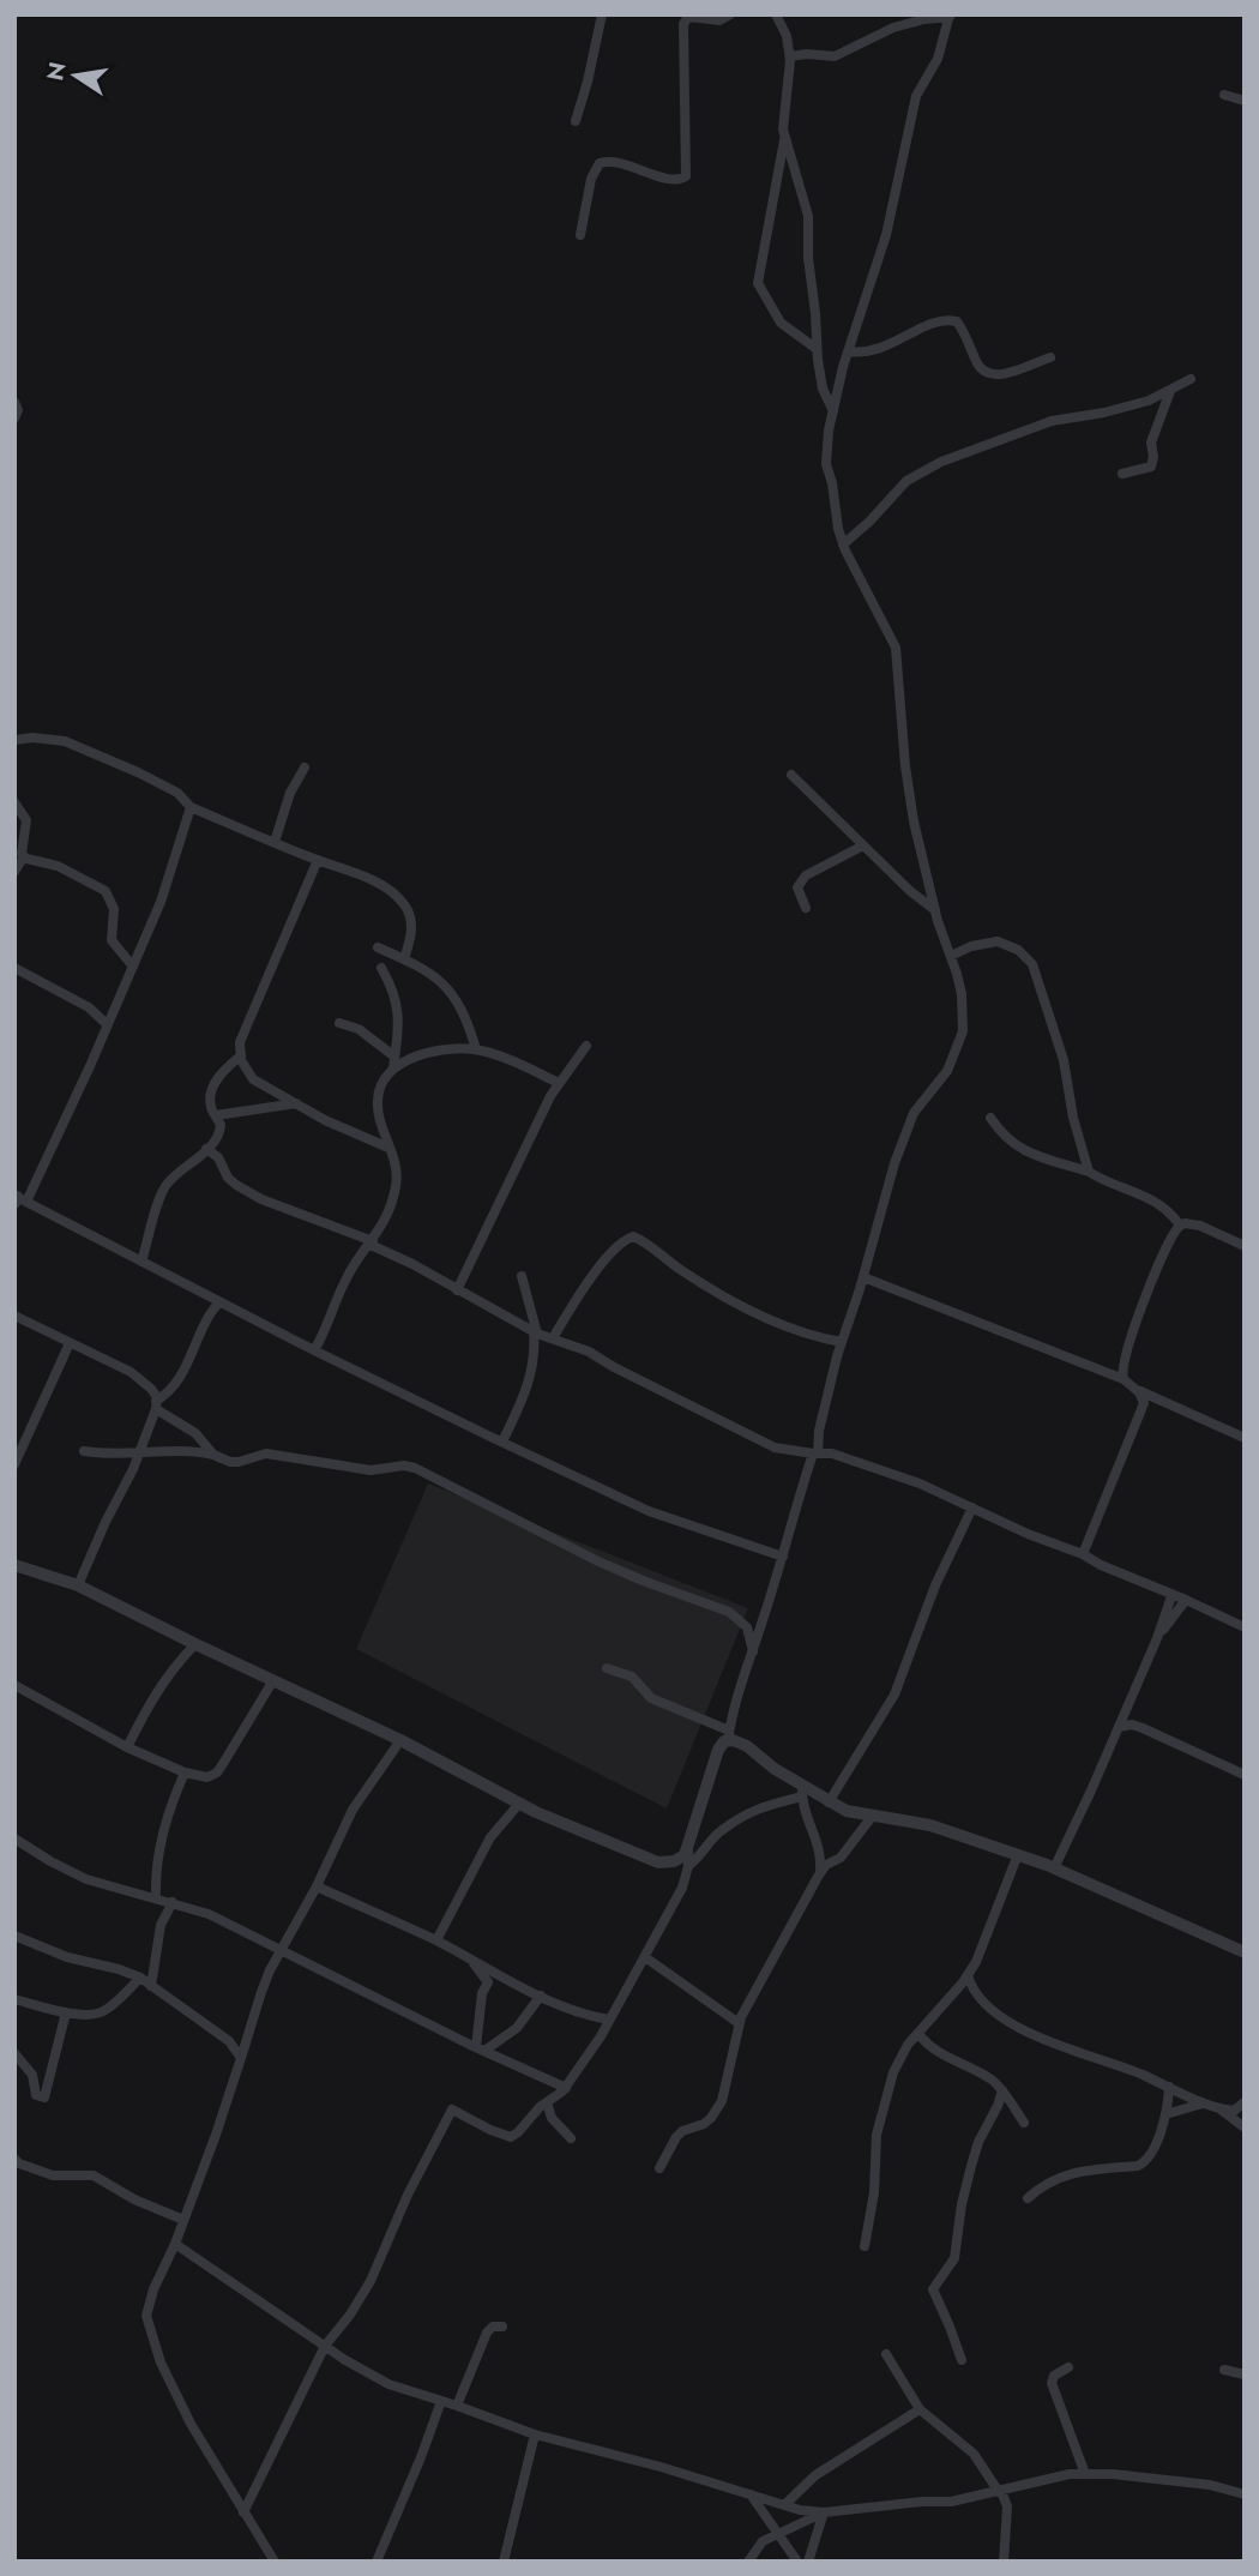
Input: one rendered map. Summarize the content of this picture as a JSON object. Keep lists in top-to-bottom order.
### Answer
{
  "north": "left"
}
